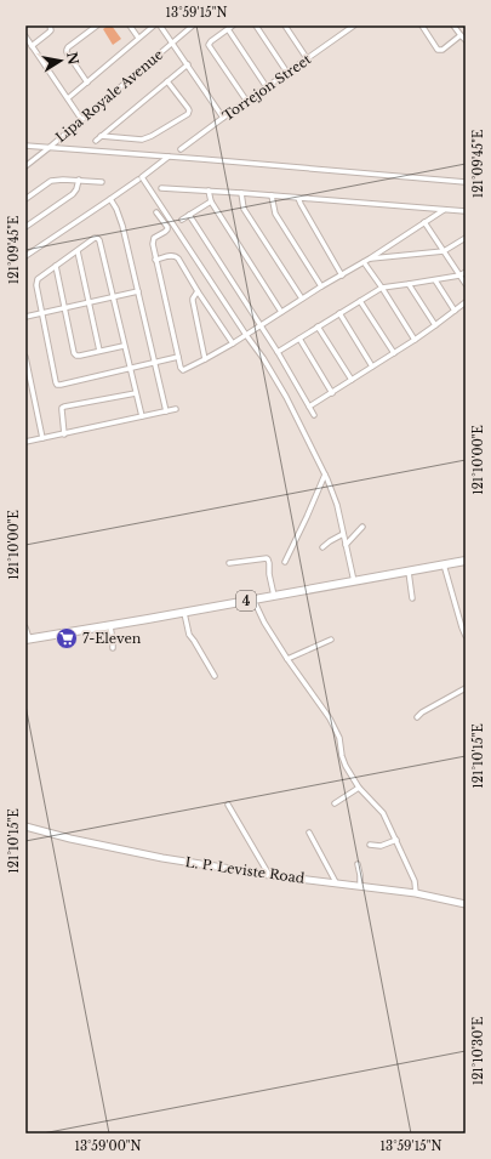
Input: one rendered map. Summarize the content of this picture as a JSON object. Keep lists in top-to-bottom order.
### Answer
{
  "streets": {
    "highway": ["4"],
    "main road": ["L. P. Leviste Road"],
    "street": ["Torrejon Street", "Lipa Royale Avenue"]
  },
  "places": {
    "supermarket": ["7-Eleven"]
  },
  "north": "right",
  "coordinates": [
    "13°59'15\"N",
    "121°09'45\"E",
    "121°10'00\"E",
    "121°10'15\"E",
    "121°10'30\"E",
    "13°59'00\"N"
  ]
}
